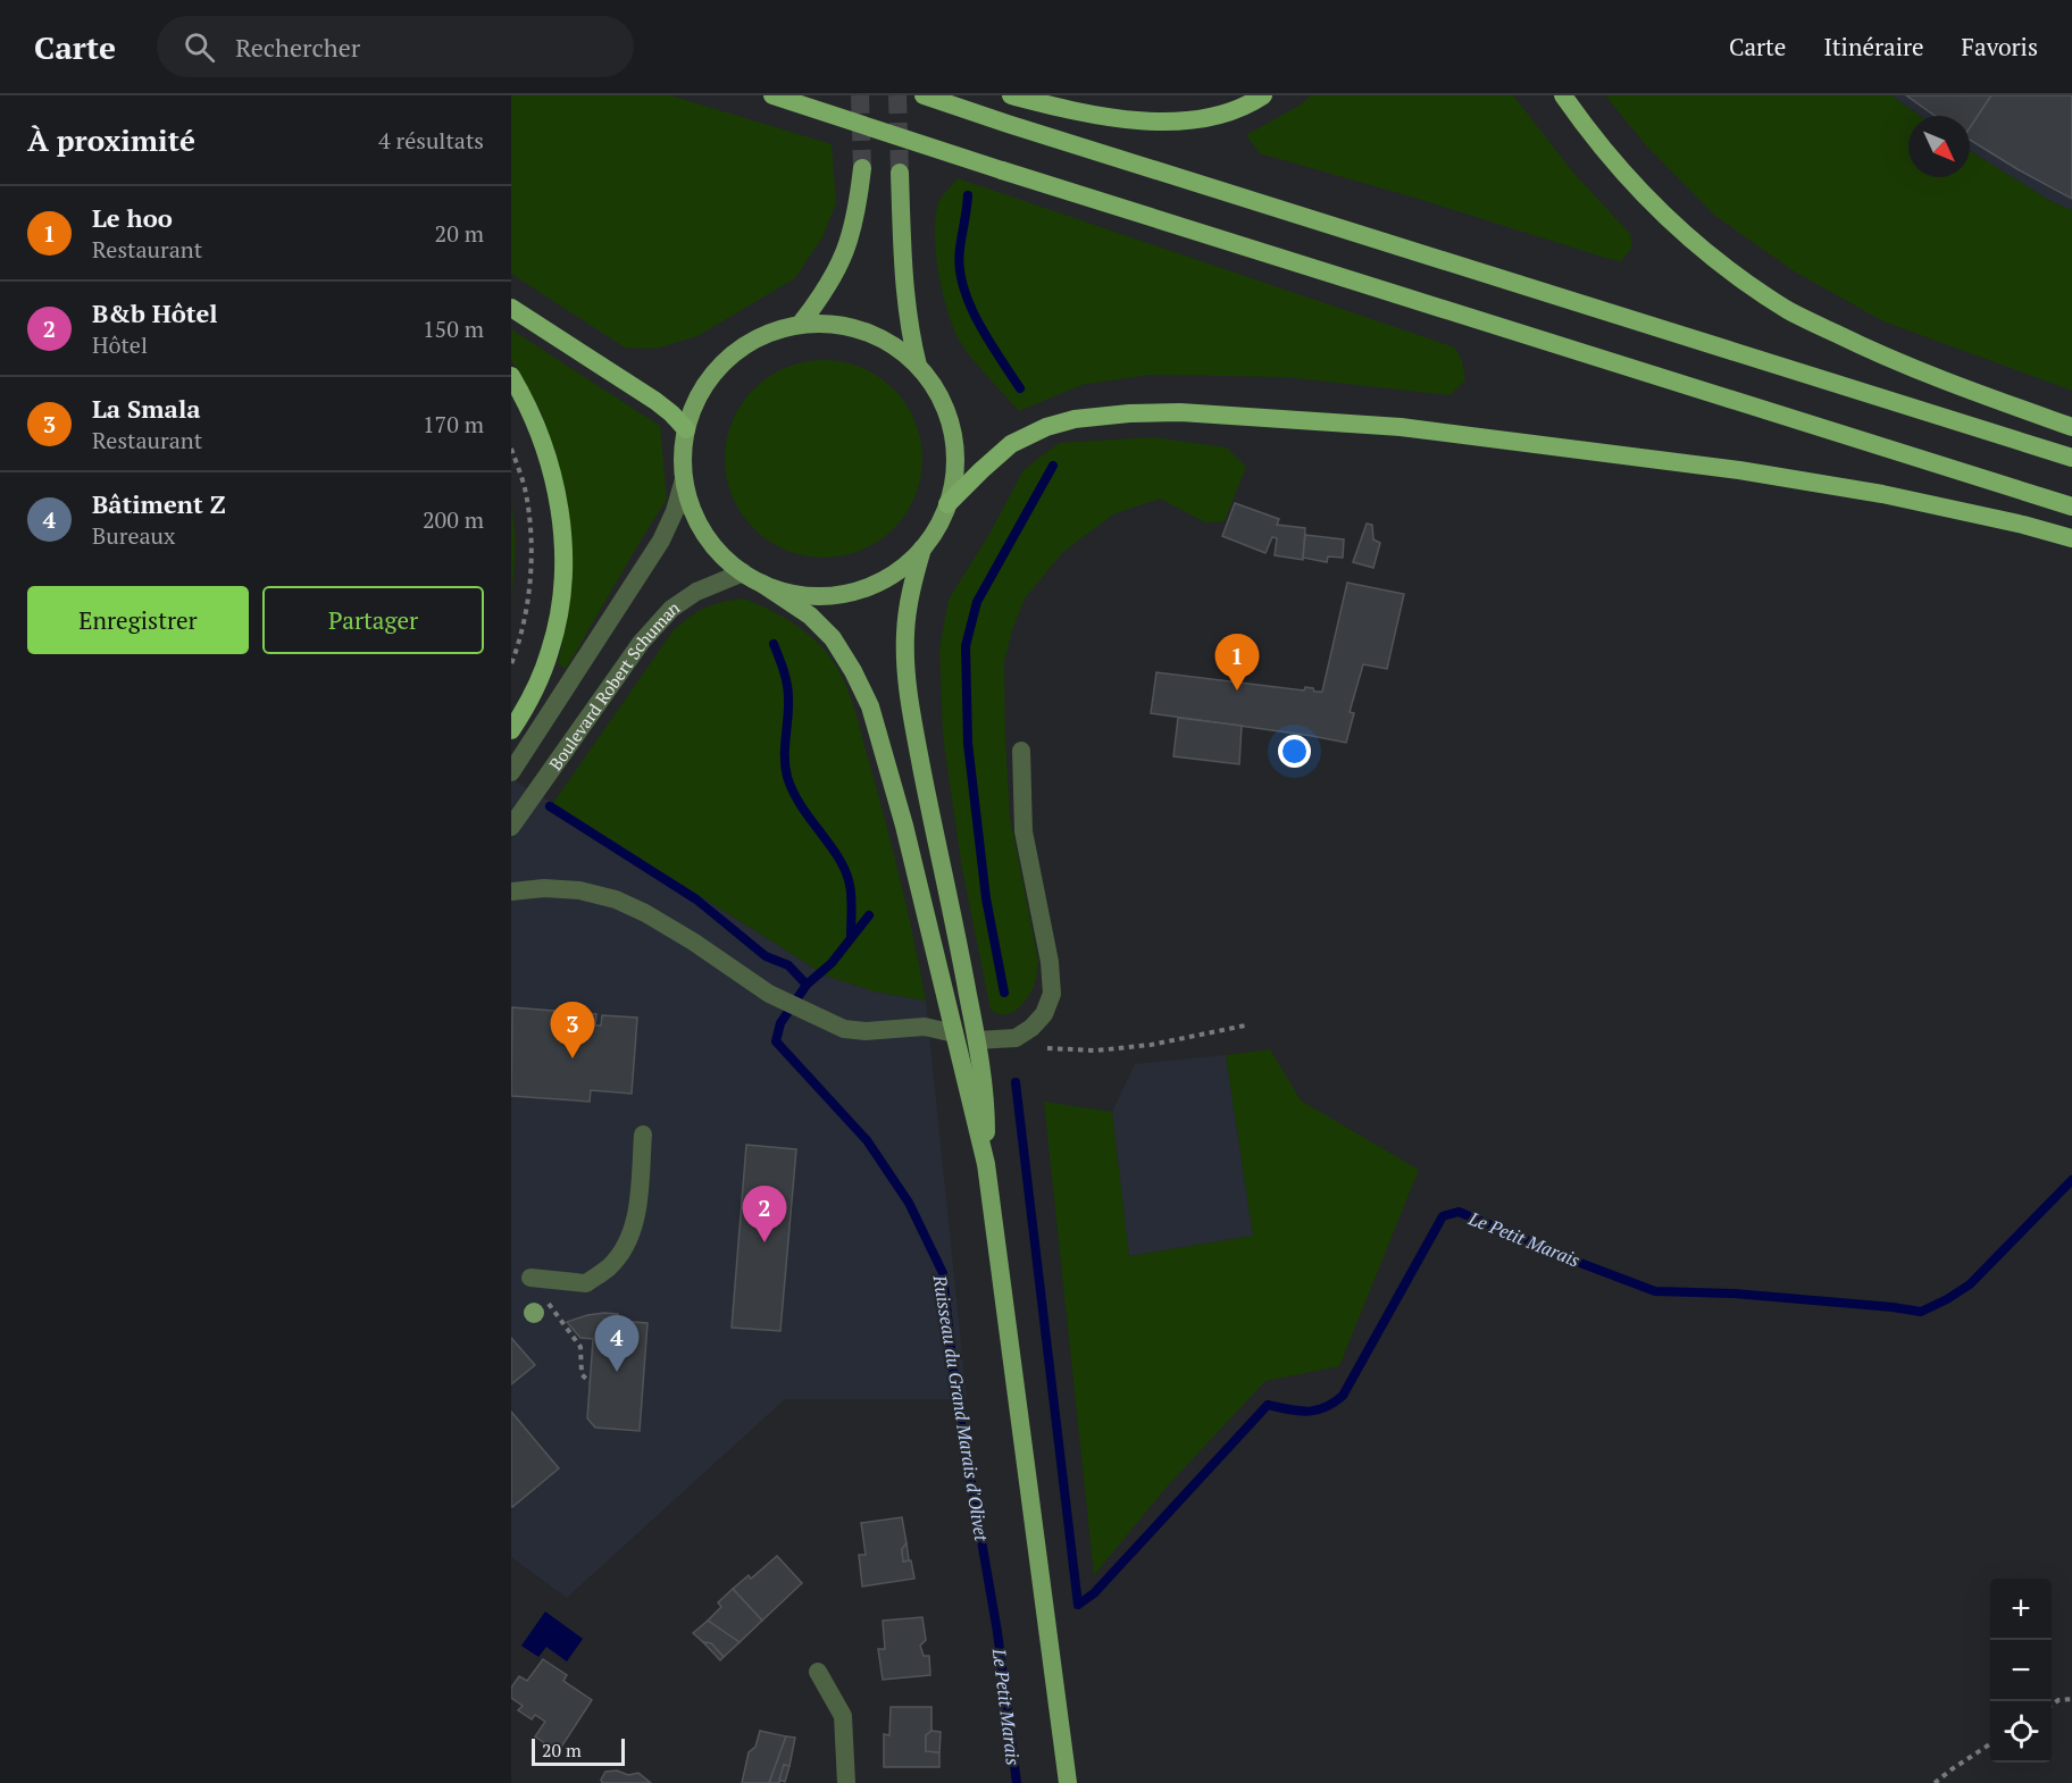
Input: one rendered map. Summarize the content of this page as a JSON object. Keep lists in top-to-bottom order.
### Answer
{
  "streets": {
    "street": ["Boulevard Robert Schuman"]
  },
  "water": ["Le Petit Marais", "Ruisseau du Grand Marais d'Olivet"],
  "scale_bar": "20 m",
  "north": "bottom right",
  "page": {
    "header": "Carte",
    "search": "Rechercher",
    "nav": ["Carte", "Itinéraire", "Favoris"],
    "heading": ["À proximité", "4 résultats"],
    "list": [
      {
        "mark": "1",
        "name": "Le hoo",
        "note": "Restaurant",
        "value": "20 m"
      },
      {
        "mark": "2",
        "name": "B&b Hôtel",
        "note": "Hôtel",
        "value": "150 m"
      },
      {
        "mark": "3",
        "name": "La Smala",
        "note": "Restaurant",
        "value": "170 m"
      },
      {
        "mark": "4",
        "name": "Bâtiment Z",
        "note": "Bureaux",
        "value": "200 m"
      }
    ],
    "buttons": ["Enregistrer", "Partager"],
    "pins": [
      "1",
      "3",
      "2",
      "4"
    ],
    "map_buttons": ["+", "−"],
    "scale": "20 m"
  }
}
